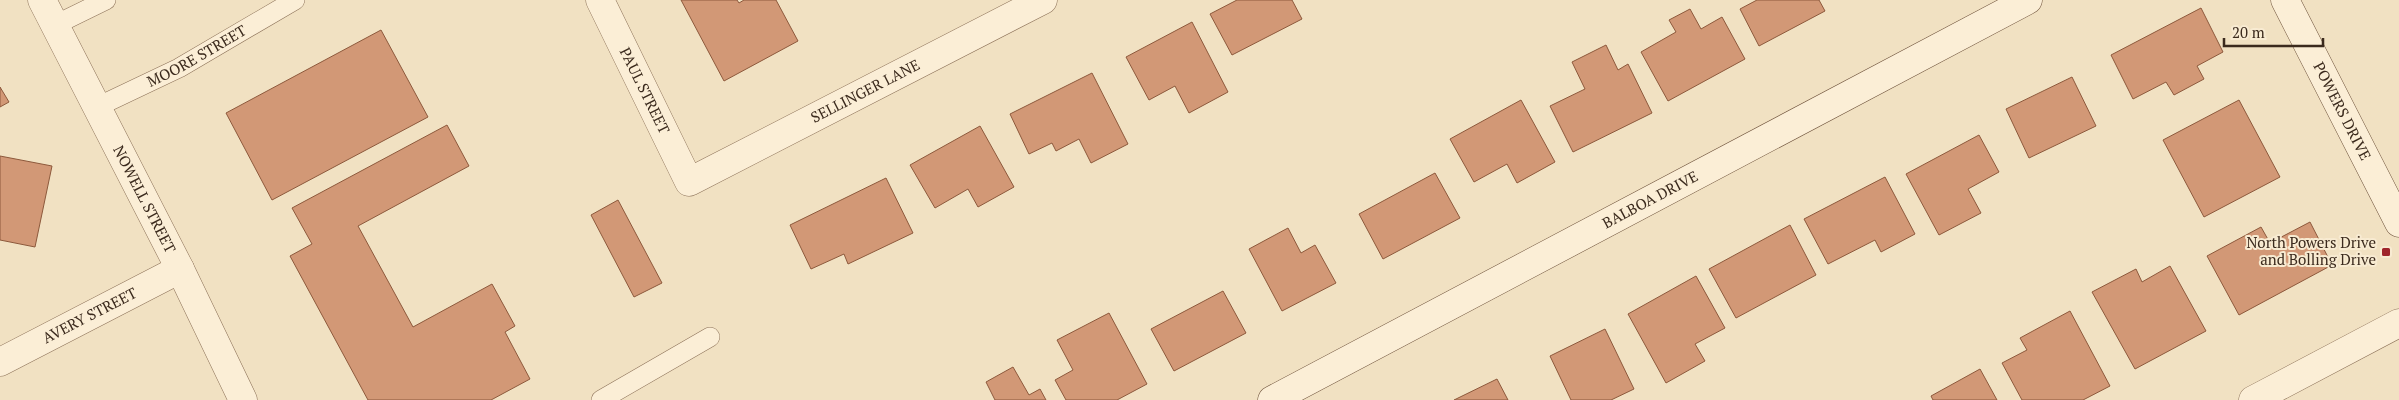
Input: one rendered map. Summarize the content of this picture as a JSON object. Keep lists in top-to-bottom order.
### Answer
{
  "streets": {
    "street": [
      "PAUL STREET",
      "SELLINGER LANE",
      "POWERS DRIVE",
      "NOWELL STREET",
      "BALBOA DRIVE",
      "AVERY STREET"
    ],
    "lane": ["MOORE STREET"]
  },
  "crossings": [
    ["MOORE STREET", "NOWELL STREET"],
    ["PAUL STREET", "SELLINGER LANE"],
    ["NOWELL STREET", "AVERY STREET"]
  ],
  "places": {
    "transit": ["North Powers Drive and Bolling Drive"]
  },
  "scale_bar": "20 m"
}
